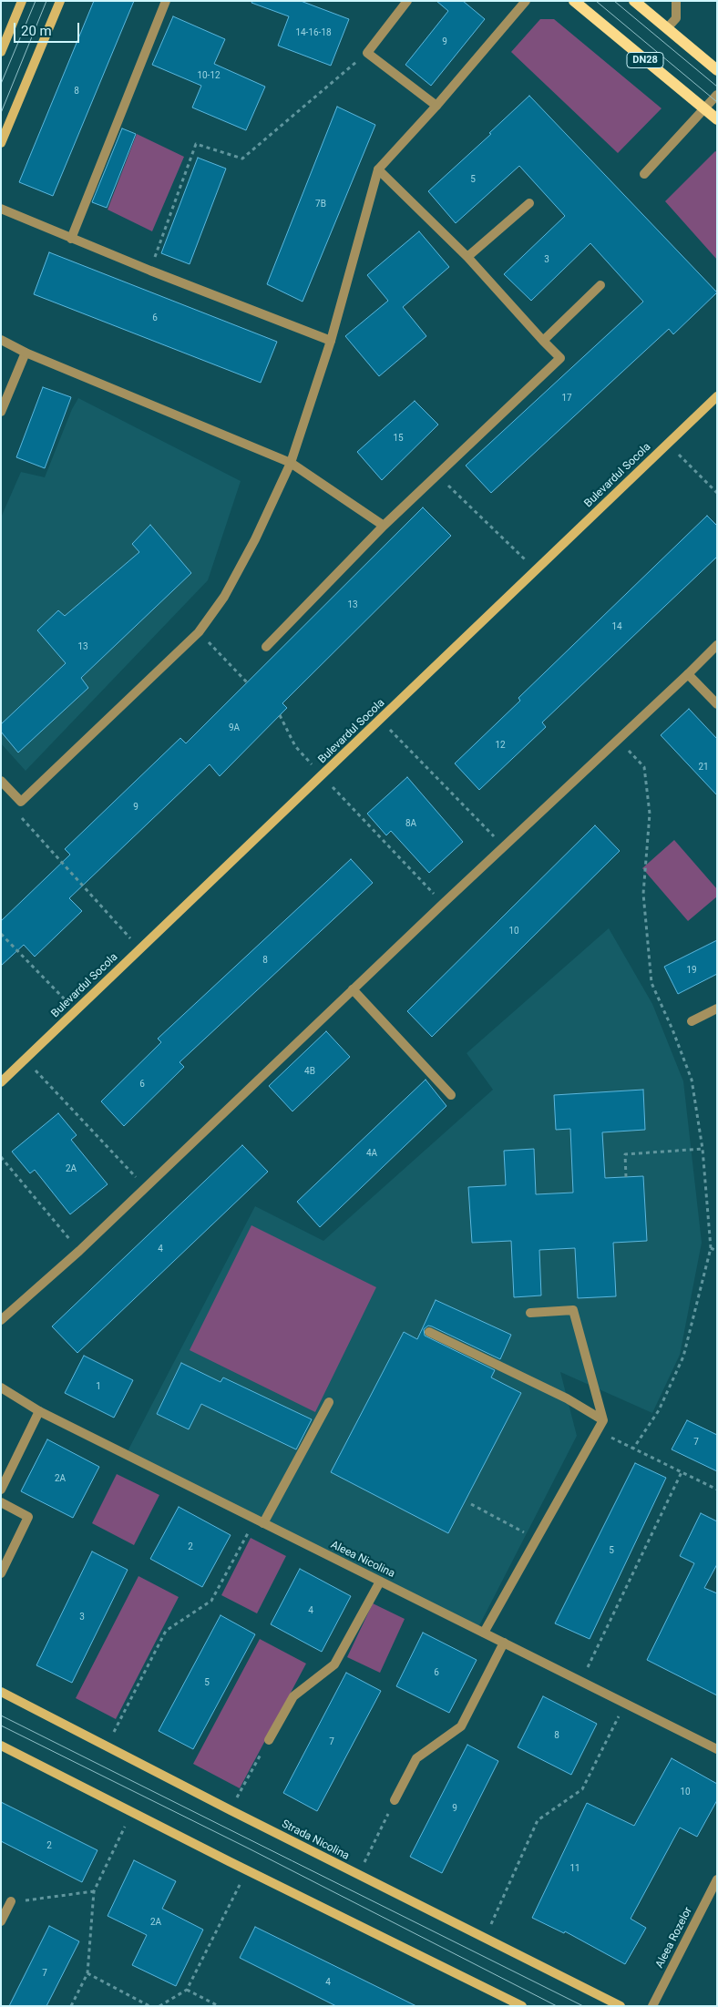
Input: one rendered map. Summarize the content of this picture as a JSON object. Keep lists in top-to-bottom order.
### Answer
{
  "streets": {
    "main road": ["DN28", "Bulevardul Socola", "Strada Nicolina"],
    "street": ["Aleea Nicolina", "Aleea Rozelor"]
  },
  "house_numbers": [
    "14-16-18",
    "9",
    "10-12",
    "8",
    "5",
    "7B",
    "3",
    "6",
    "17",
    "15",
    "13",
    "14",
    "13",
    "9A",
    "12",
    "21",
    "9",
    "8A",
    "10",
    "8",
    "19",
    "4B",
    "6",
    "4A",
    "2A",
    "4",
    "1",
    "7",
    "2A",
    "2",
    "5",
    "4",
    "3",
    "6",
    "5",
    "8",
    "7",
    "10",
    "9",
    "2",
    "11",
    "2A",
    "7",
    "4"
  ],
  "scale_bar": "20 m"
}
